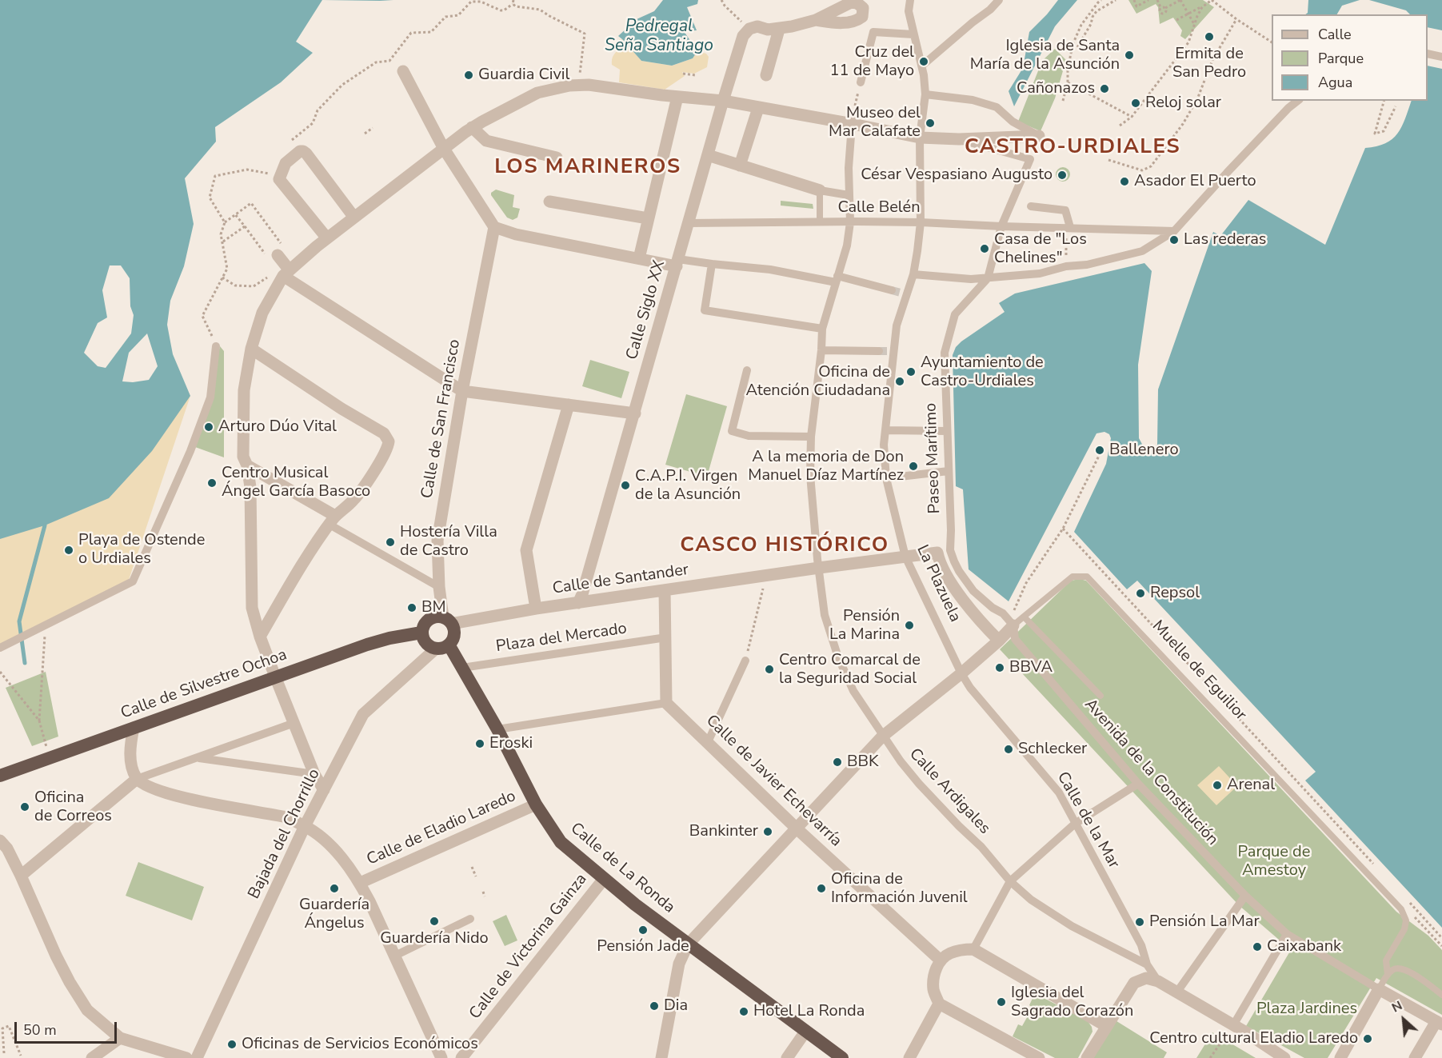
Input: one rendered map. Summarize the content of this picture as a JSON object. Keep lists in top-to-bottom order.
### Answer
{
  "streets": {
    "highway": ["Calle de Silvestre Ochoa", "Calle de La Ronda"],
    "street": [
      "Calle Belén",
      "Calle Siglo XX",
      "Calle de San Francisco",
      "Paseo Marítimo",
      "Calle de Santander",
      "La Plazuela",
      "Plaza del Mercado",
      "Avenida de la Constitución",
      "Calle de Javier Echevarría",
      "Calle Ardigales",
      "Calle de la Mar",
      "Calle de Eladio Laredo",
      "Bajada del Chorrillo",
      "Calle de Victorina Gainza"
    ],
    "path": ["Muelle de Eguilior"]
  },
  "crossings": [
    ["Calle Belén", "Calle Siglo XX"],
    ["Calle Belén", "La Plazuela"],
    ["Calle Belén", "Calle Ardigales"],
    ["Calle Siglo XX", "Calle de Santander"],
    ["Calle de San Francisco", "Calle de Santander"],
    ["Calle de San Francisco", "Calle de Silvestre Ochoa"],
    ["Calle de San Francisco", "Bajada del Chorrillo"],
    ["Calle de San Francisco", "Calle de La Ronda"],
    ["Paseo Marítimo", "Avenida de la Constitución"],
    ["Calle de Santander", "La Plazuela"],
    ["Calle de Santander", "Calle de Silvestre Ochoa"],
    ["Calle de Santander", "Calle Ardigales"],
    ["Calle de Santander", "Bajada del Chorrillo"],
    ["Calle de Santander", "Calle de La Ronda"],
    ["La Plazuela", "Calle de la Mar"],
    ["Plaza del Mercado", "Calle de La Ronda"],
    ["Calle de Silvestre Ochoa", "Bajada del Chorrillo"],
    ["Calle de Silvestre Ochoa", "Calle de La Ronda"],
    ["Calle Ardigales", "Calle de la Mar"],
    ["Calle de Eladio Laredo", "Calle de La Ronda"],
    ["Bajada del Chorrillo", "Calle de La Ronda"],
    ["Calle de La Ronda", "Calle de Victorina Gainza"]
  ],
  "districts": ["CASTRO-URDIALES", "LOS MARINEROS", "CASCO HISTÓRICO"],
  "water": ["Pedregal Seña Santiago"],
  "parks": ["Parque de Amestoy", "Plaza Jardines"],
  "places": [
    "Ermita de San Pedro",
    "Iglesia de Santa María de la Asunción",
    "Cruz del 11 de Mayo",
    "Guardia Civil",
    "Cañonazos",
    "Reloj solar",
    "Museo del Mar Calafate",
    "César Vespasiano Augusto",
    "Asador El Puerto",
    "Las rederas",
    "Casa de \"Los Chelines\"",
    "Ayuntamiento de Castro-Urdiales",
    "Oficina de Atención Ciudadana",
    "Arturo Dúo Vital",
    "Ballenero",
    "A la memoria de Don Manuel Díaz Martínez",
    "Centro Musical Ángel García Basoco",
    "C.A.P.I. Virgen de la Asunción",
    "Hostería Villa de Castro",
    "Playa de Ostende o Urdiales",
    "Repsol",
    "BM",
    "Pensión La Marina",
    "BBVA",
    "Centro Comarcal de la Seguridad Social",
    "Eroski",
    "Schlecker",
    "BBK",
    "Arenal",
    "Oficina de Correos",
    "Bankinter",
    "Guardería Ángelus",
    "Oficina de Información Juvenil",
    "Guardería Nido",
    "Pensión La Mar",
    "Pensión Jade",
    "Caixabank",
    "Iglesia del Sagrado Corazón",
    "Dia",
    "Hotel La Ronda",
    "Centro cultural Eladio Laredo",
    "Oficinas de Servicios Económicos"
  ],
  "legend": ["Calle", "Parque", "Agua"],
  "scale_bar": "50 m",
  "north": "top left"
}
